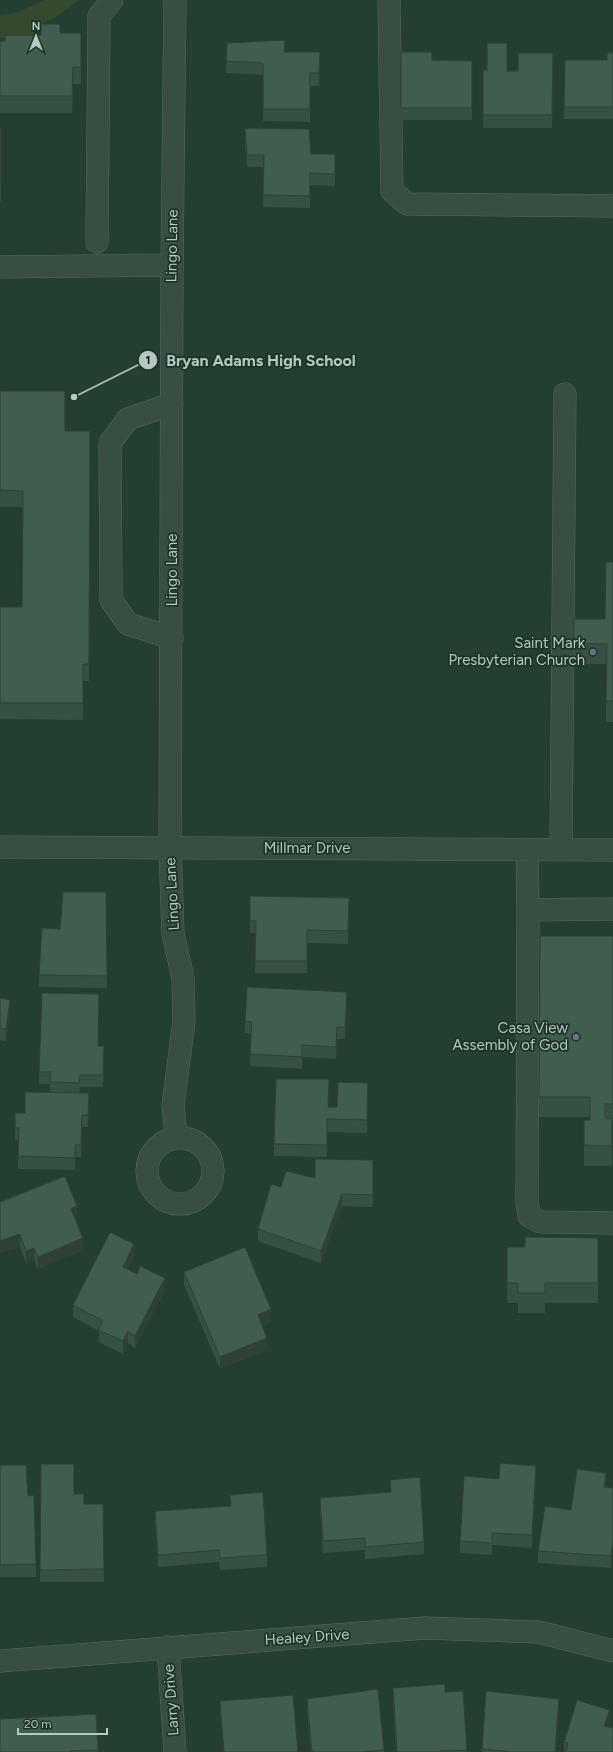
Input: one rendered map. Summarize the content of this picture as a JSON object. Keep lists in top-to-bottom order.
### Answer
{
  "streets": {
    "street": [
      "Lingo Lane",
      "Millmar Drive",
      "Healey Drive",
      "Larry Drive"
    ]
  },
  "crossings": [
    ["Lingo Lane", "Millmar Drive"],
    ["Healey Drive", "Larry Drive"]
  ],
  "places": ["Bryan Adams High School", "Saint Mark Presbyterian Church", "Casa View Assembly of God"],
  "scale_bar": "20 m",
  "north": "top"
}
